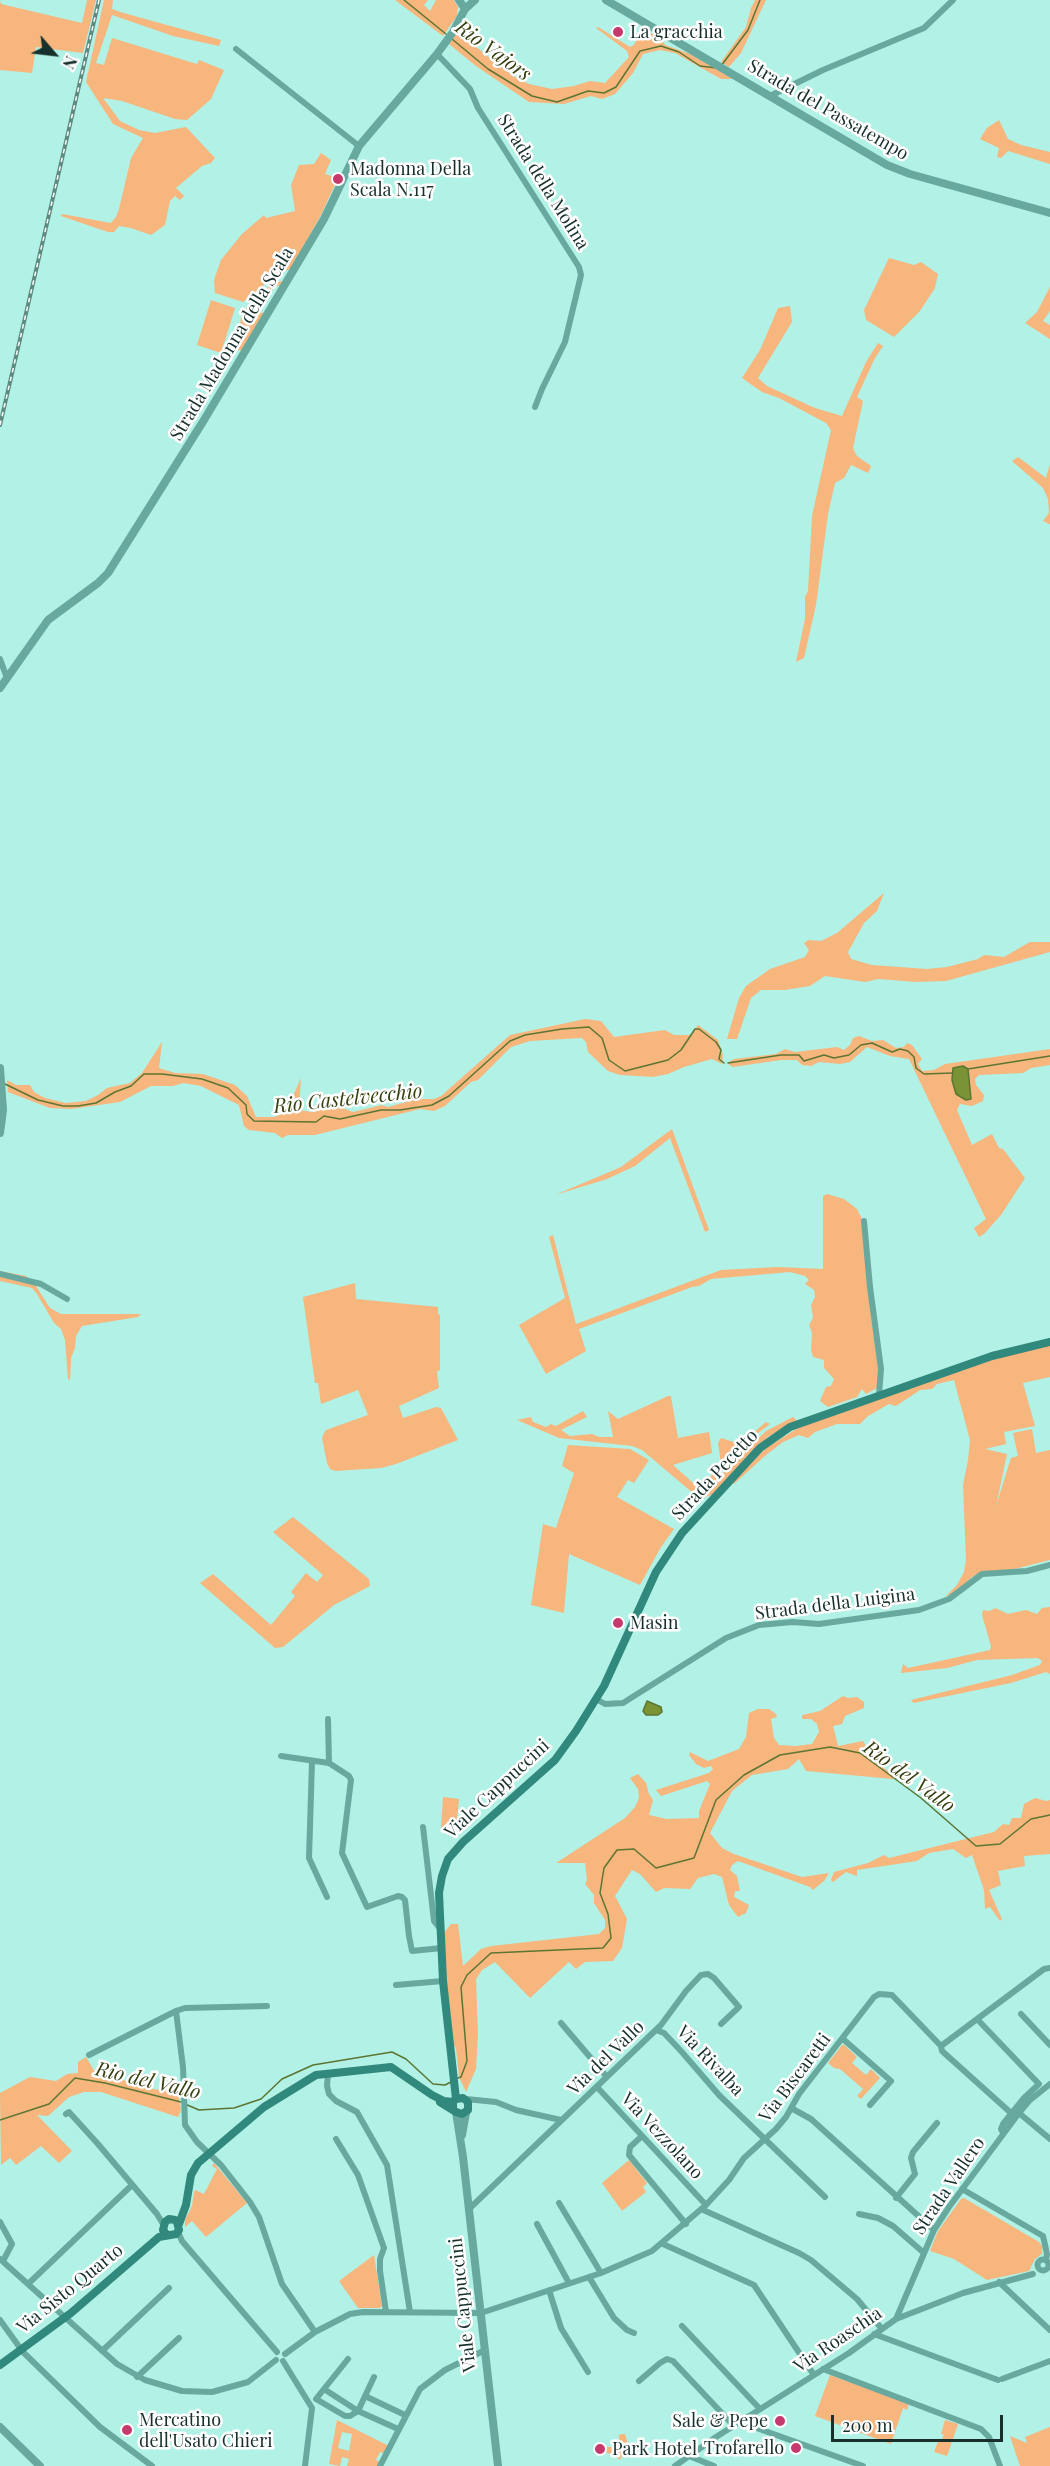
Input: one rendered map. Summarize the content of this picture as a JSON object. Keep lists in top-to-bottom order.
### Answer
{
  "streets": {
    "main road": ["Strada Pecetto", "Viale Cappuccini", "Via Sisto Quarto"],
    "street": [
      "Strada del Passatempo",
      "Strada della Molina",
      "Strada Madonna della Scala",
      "Strada della Luigina",
      "Via del Vallo",
      "Via Rivalba",
      "Via Biscaretti",
      "Via Vezzolano",
      "Strada Vallero",
      "Via Roaschia"
    ]
  },
  "crossings": [
    ["Strada della Molina", "Strada Madonna della Scala"],
    ["Strada Pecetto", "Strada della Luigina"],
    ["Strada Pecetto", "Viale Cappuccini"],
    ["Strada della Luigina", "Viale Cappuccini"],
    ["Viale Cappuccini", "Via del Vallo"],
    ["Viale Cappuccini", "Via Biscaretti"],
    ["Via del Vallo", "Via Rivalba"],
    ["Via del Vallo", "Via Vezzolano"],
    ["Via Rivalba", "Via Biscaretti"],
    ["Via Biscaretti", "Via Vezzolano"],
    ["Via Biscaretti", "Via Sisto Quarto"],
    ["Strada Vallero", "Via Roaschia"]
  ],
  "water": ["Rio Vajors", "Rio Castelvecchio", "Rio del Vallo"],
  "places": [
    "La gracchia",
    "Madonna Della Scala N.117",
    "Masin",
    "Sale & Pepe",
    "Mercatino dell'Usato Chieri",
    "Trofarello",
    "Park Hotel"
  ],
  "scale_bar": "200 m",
  "north": "bottom right"
}
